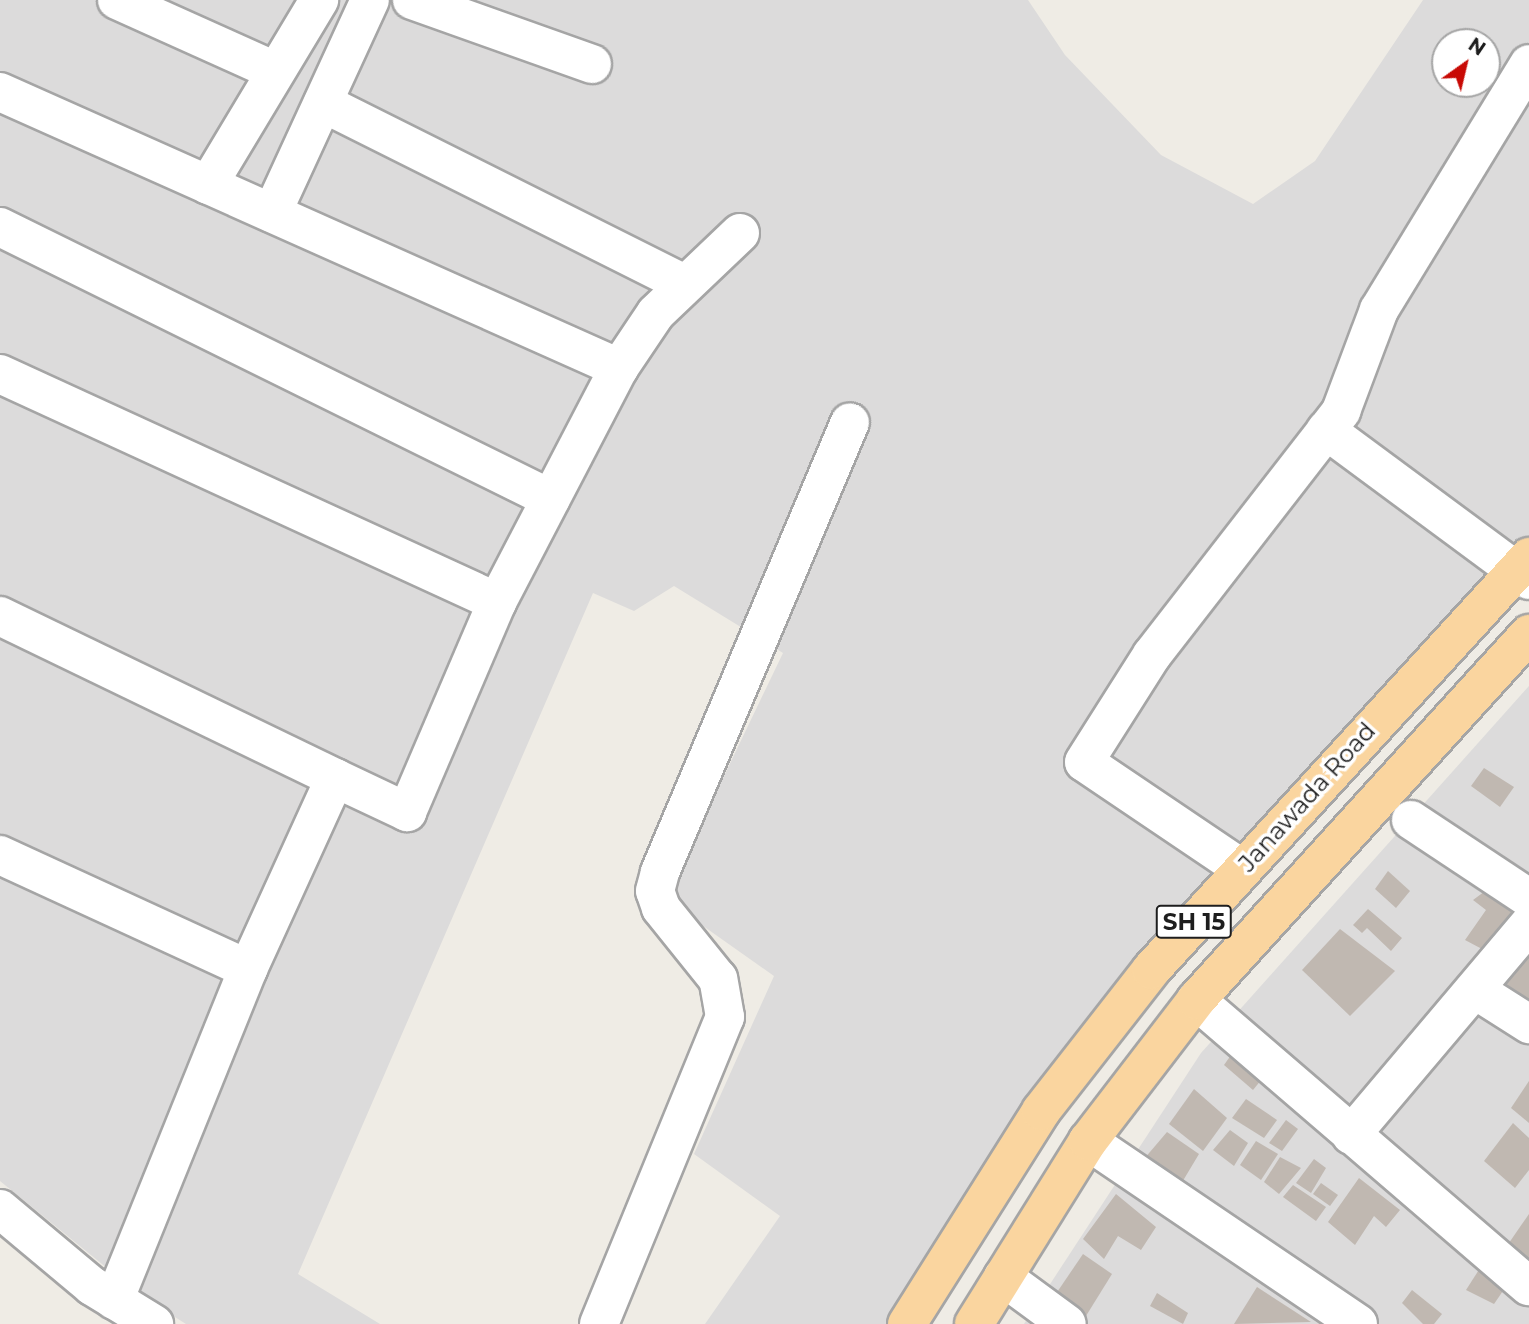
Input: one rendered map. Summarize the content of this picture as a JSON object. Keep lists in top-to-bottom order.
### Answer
{
  "streets": {
    "main road": ["Janawada Road", "SH 15"]
  },
  "north": "top right"
}
